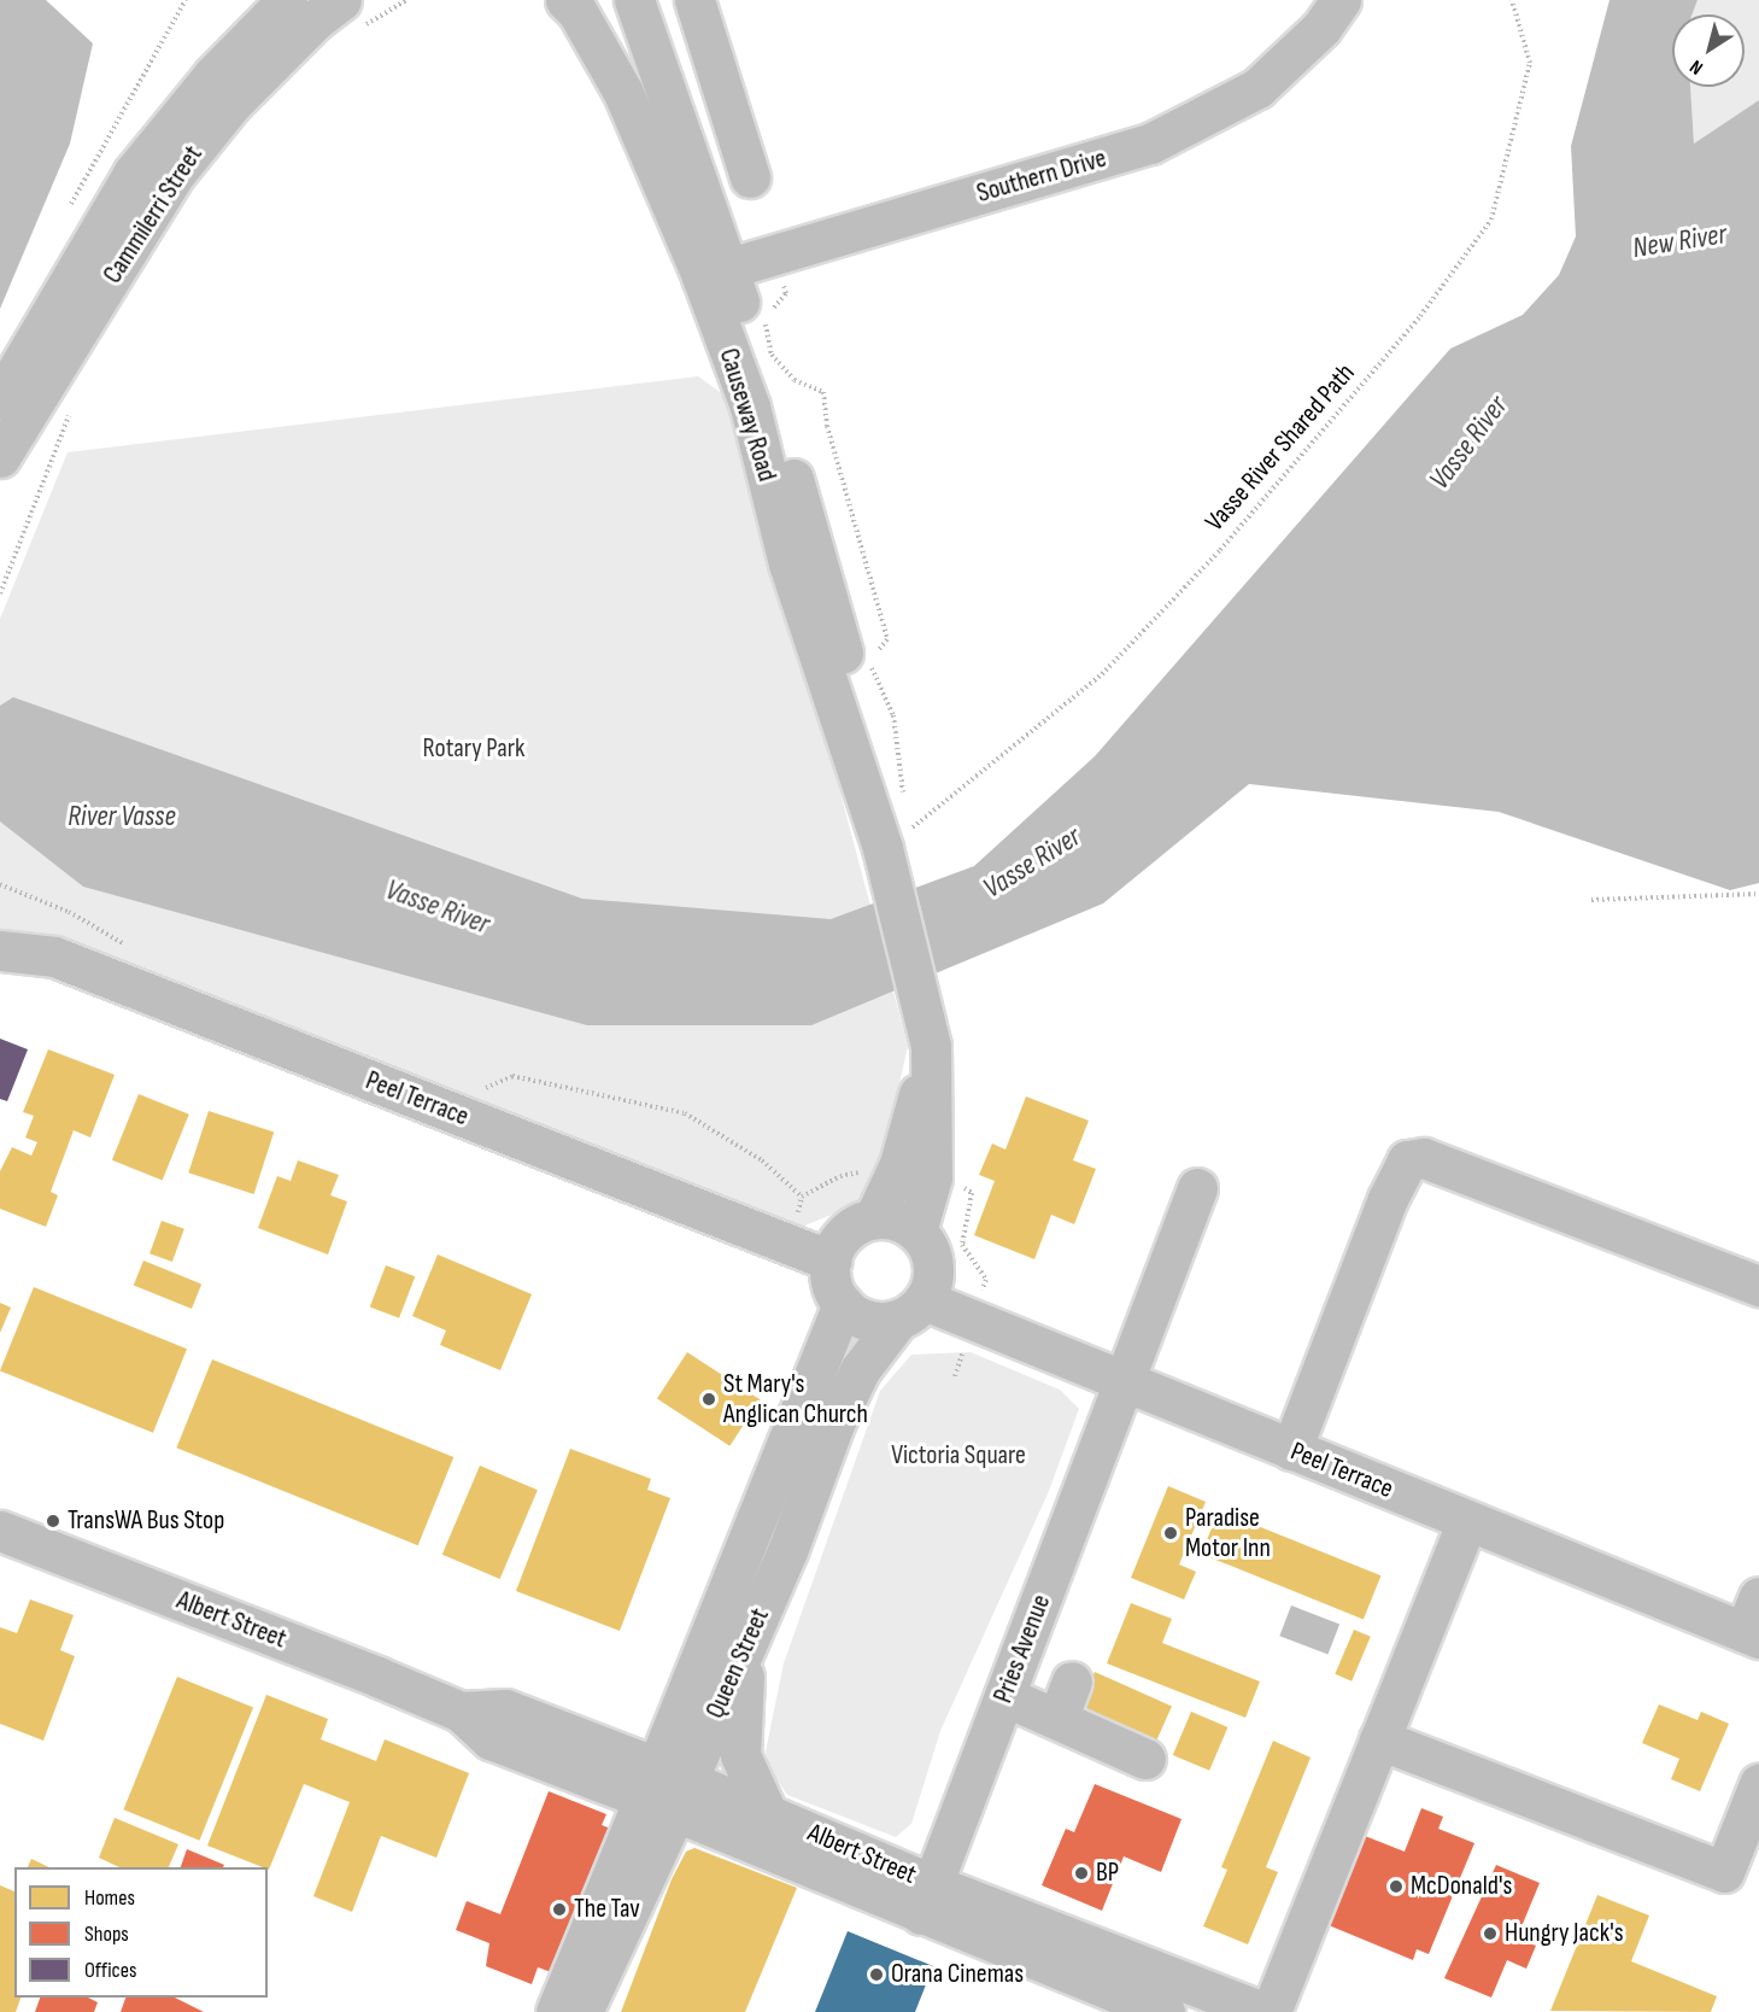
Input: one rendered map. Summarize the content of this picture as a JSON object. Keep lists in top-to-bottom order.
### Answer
{
  "streets": {
    "main road": [
      "Southern Drive",
      "Cammilerri Street",
      "Causeway Road",
      "Peel Terrace",
      "Albert Street",
      "Pries Avenue",
      "Queen Street"
    ],
    "path": ["Vasse River Shared Path"]
  },
  "crossings": [
    ["Southern Drive", "Causeway Road"],
    ["Causeway Road", "Vasse River Shared Path"],
    ["Causeway Road", "Peel Terrace"],
    ["Causeway Road", "Queen Street"],
    ["Peel Terrace", "Pries Avenue"],
    ["Peel Terrace", "Queen Street"],
    ["Albert Street", "Pries Avenue"],
    ["Albert Street", "Queen Street"]
  ],
  "water": ["New River", "Vasse River", "River Vasse"],
  "parks": ["Rotary Park", "Victoria Square"],
  "places": [
    "St Mary's Anglican Church",
    "TransWA Bus Stop",
    "Paradise Motor Inn",
    "BP",
    "McDonald's",
    "The Tav",
    "Hungry Jack's",
    "Orana Cinemas"
  ],
  "legend": ["Homes", "Shops", "Offices"],
  "north": "bottom left"
}
